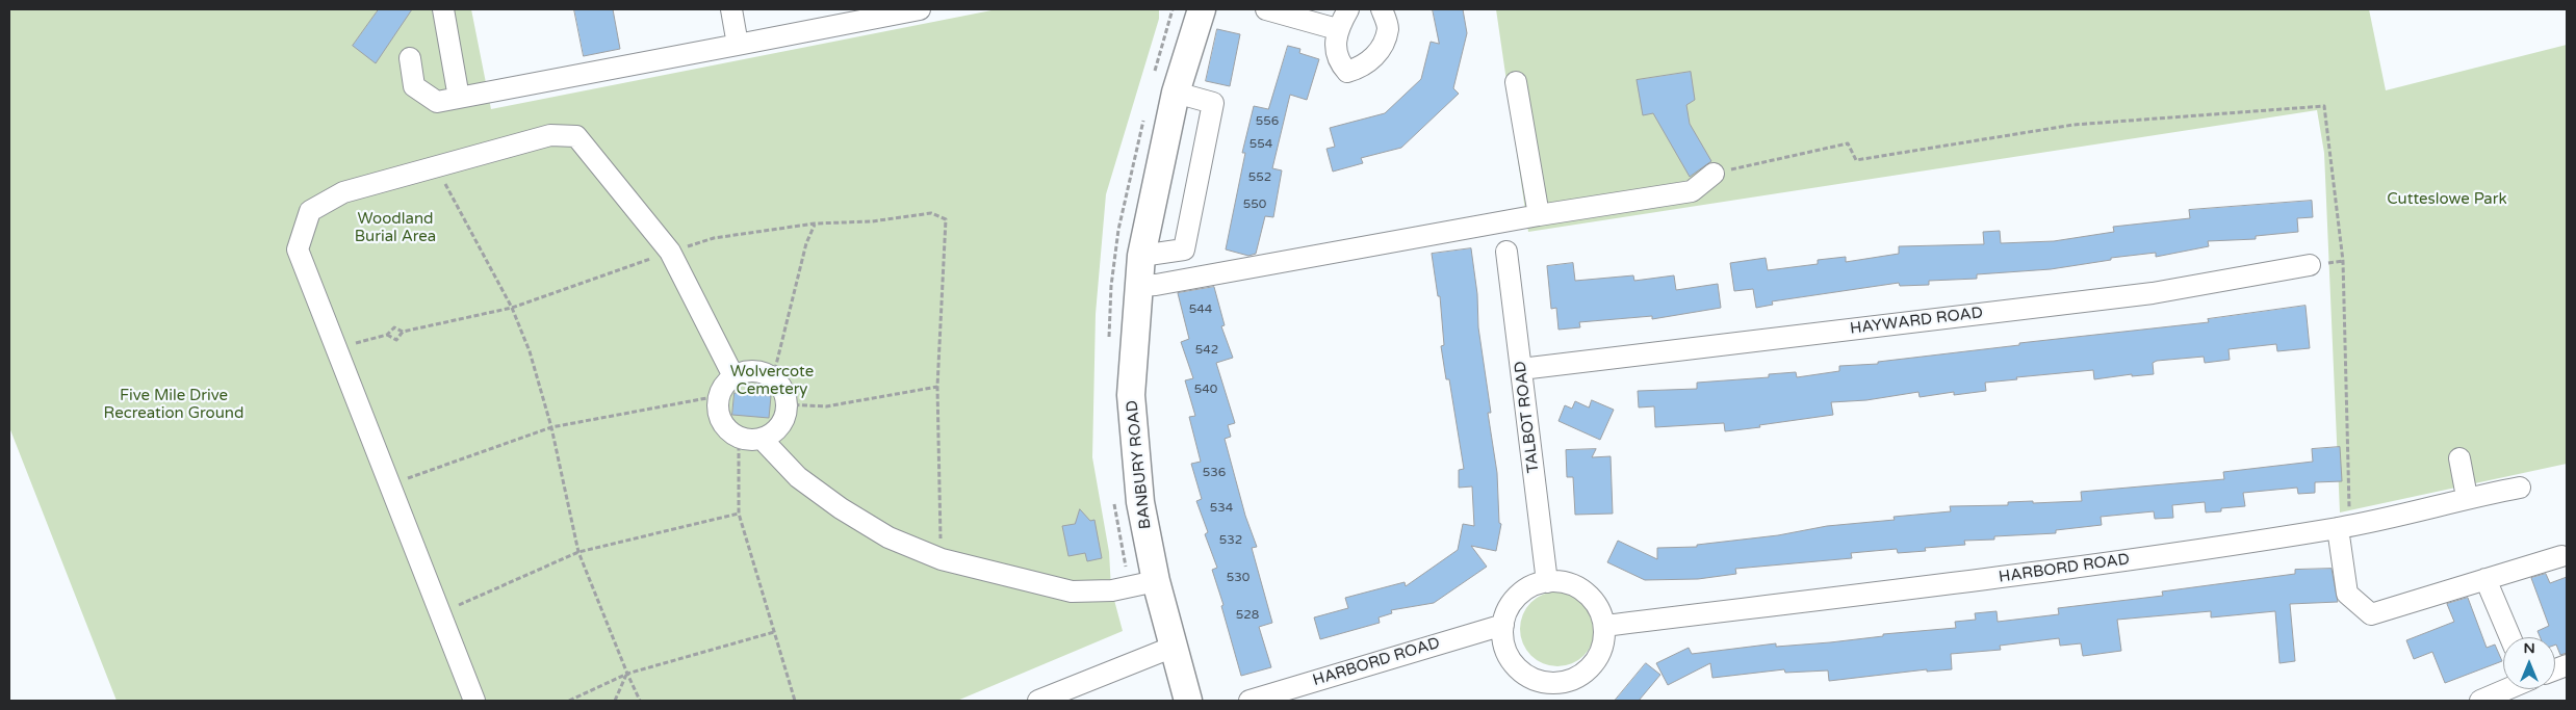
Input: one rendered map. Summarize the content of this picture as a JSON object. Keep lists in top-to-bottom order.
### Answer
{
  "streets": {
    "main road": ["BANBURY ROAD"],
    "street": ["HAYWARD ROAD", "TALBOT ROAD", "HARBORD ROAD"]
  },
  "crossings": [
    ["HAYWARD ROAD", "TALBOT ROAD"],
    ["TALBOT ROAD", "HARBORD ROAD"]
  ],
  "parks": [
    "Cutteslowe Park",
    "Woodland Burial Area",
    "Wolvercote Cemetery",
    "Five Mile Drive Recreation Ground"
  ],
  "house_numbers": [
    "556",
    "554",
    "552",
    "550",
    "544",
    "542",
    "540",
    "536",
    "534",
    "532",
    "530",
    "528"
  ],
  "north": "top"
}
